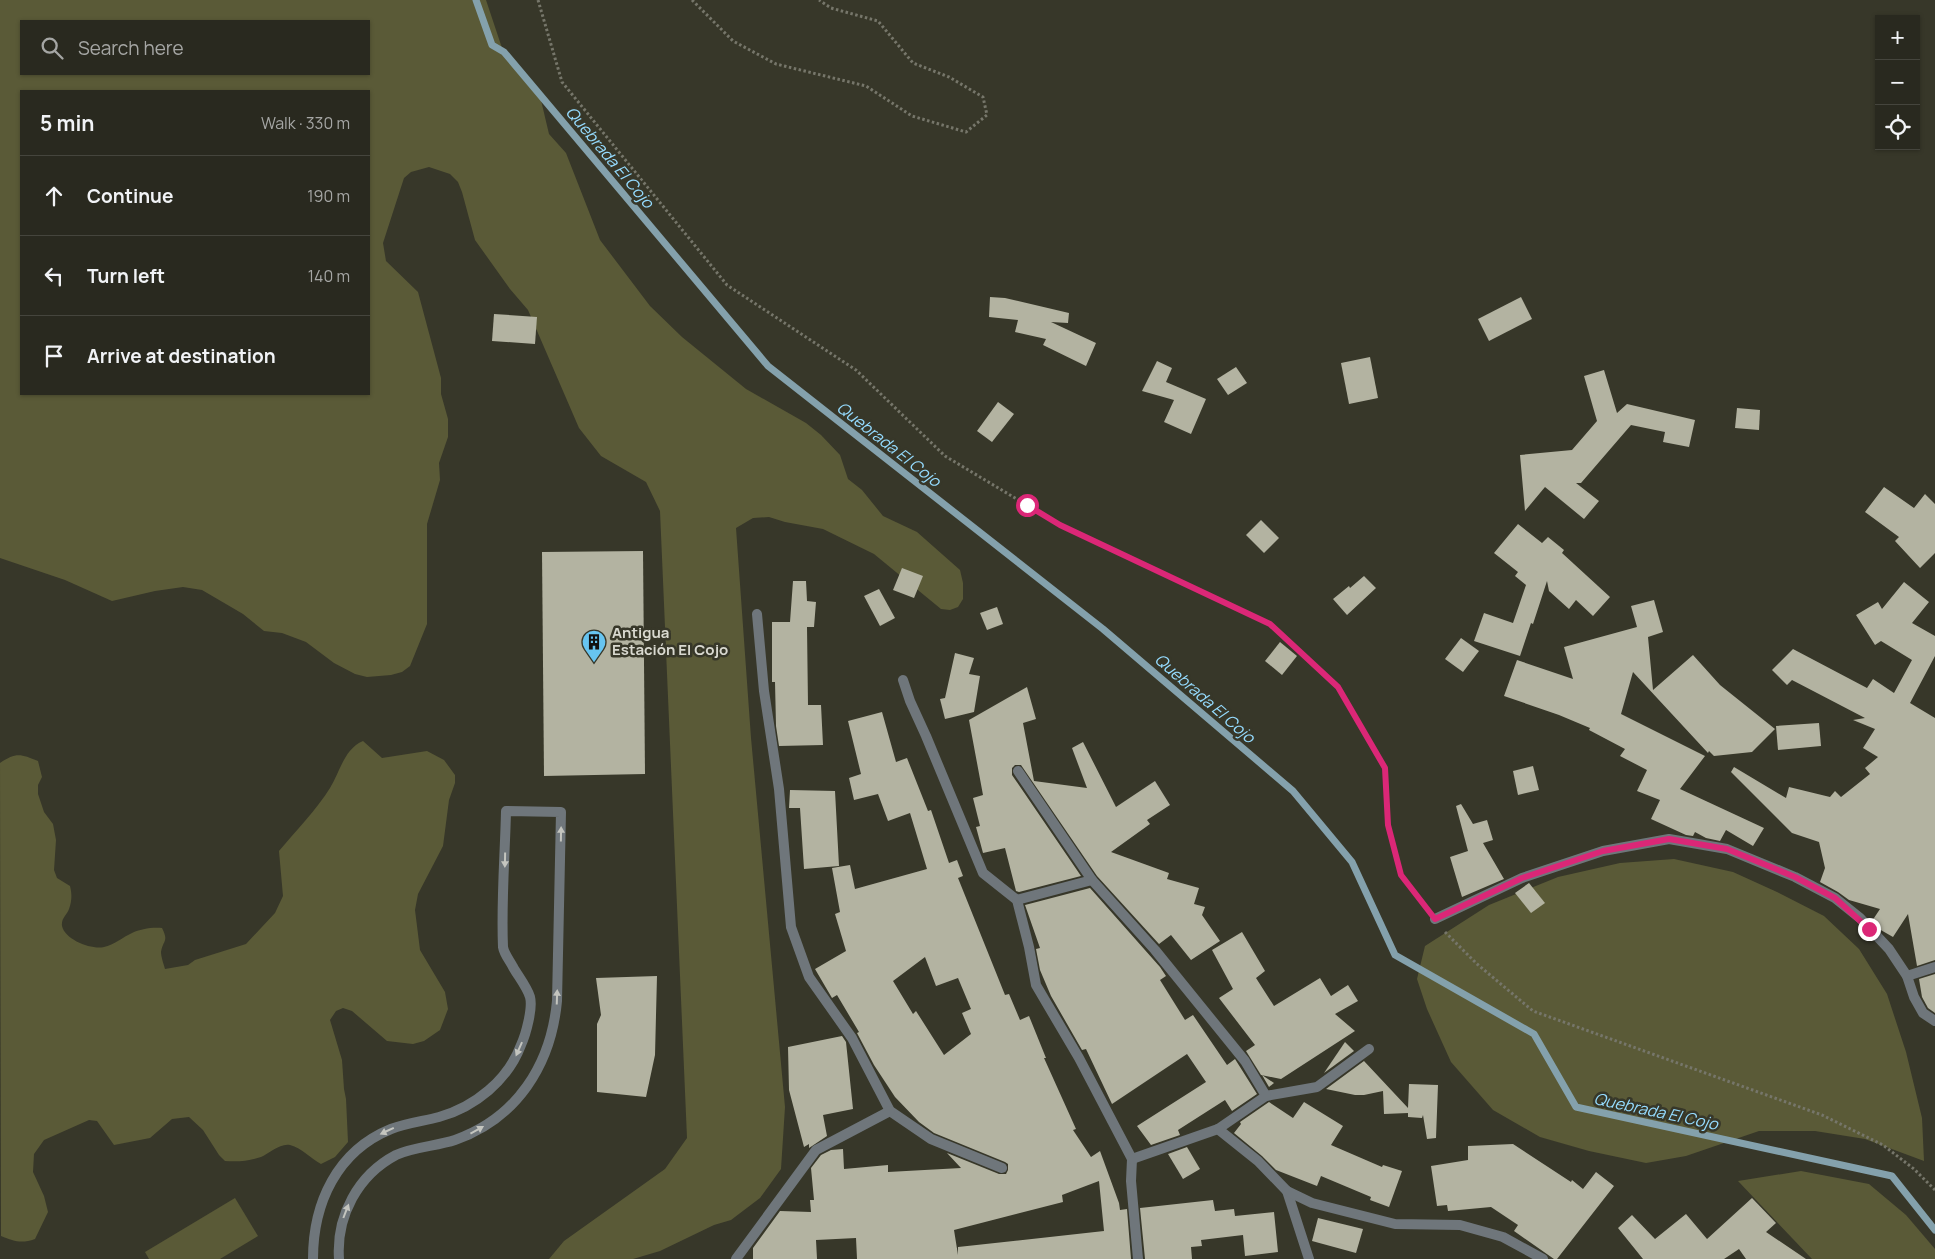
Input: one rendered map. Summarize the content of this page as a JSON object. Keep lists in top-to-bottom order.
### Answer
{
  "water": ["Quebrada El Cojo"],
  "places": {
    "building": ["Antigua Estación El Cojo"]
  },
  "page": {
    "map_buttons": ["+", "−"],
    "search": "Search here",
    "heading": ["5 min", "Walk · 330 m"],
    "list": [
      ["Continue", "190 m"],
      ["Turn left", "140 m"],
      "Arrive at destination"
    ]
  }
}
